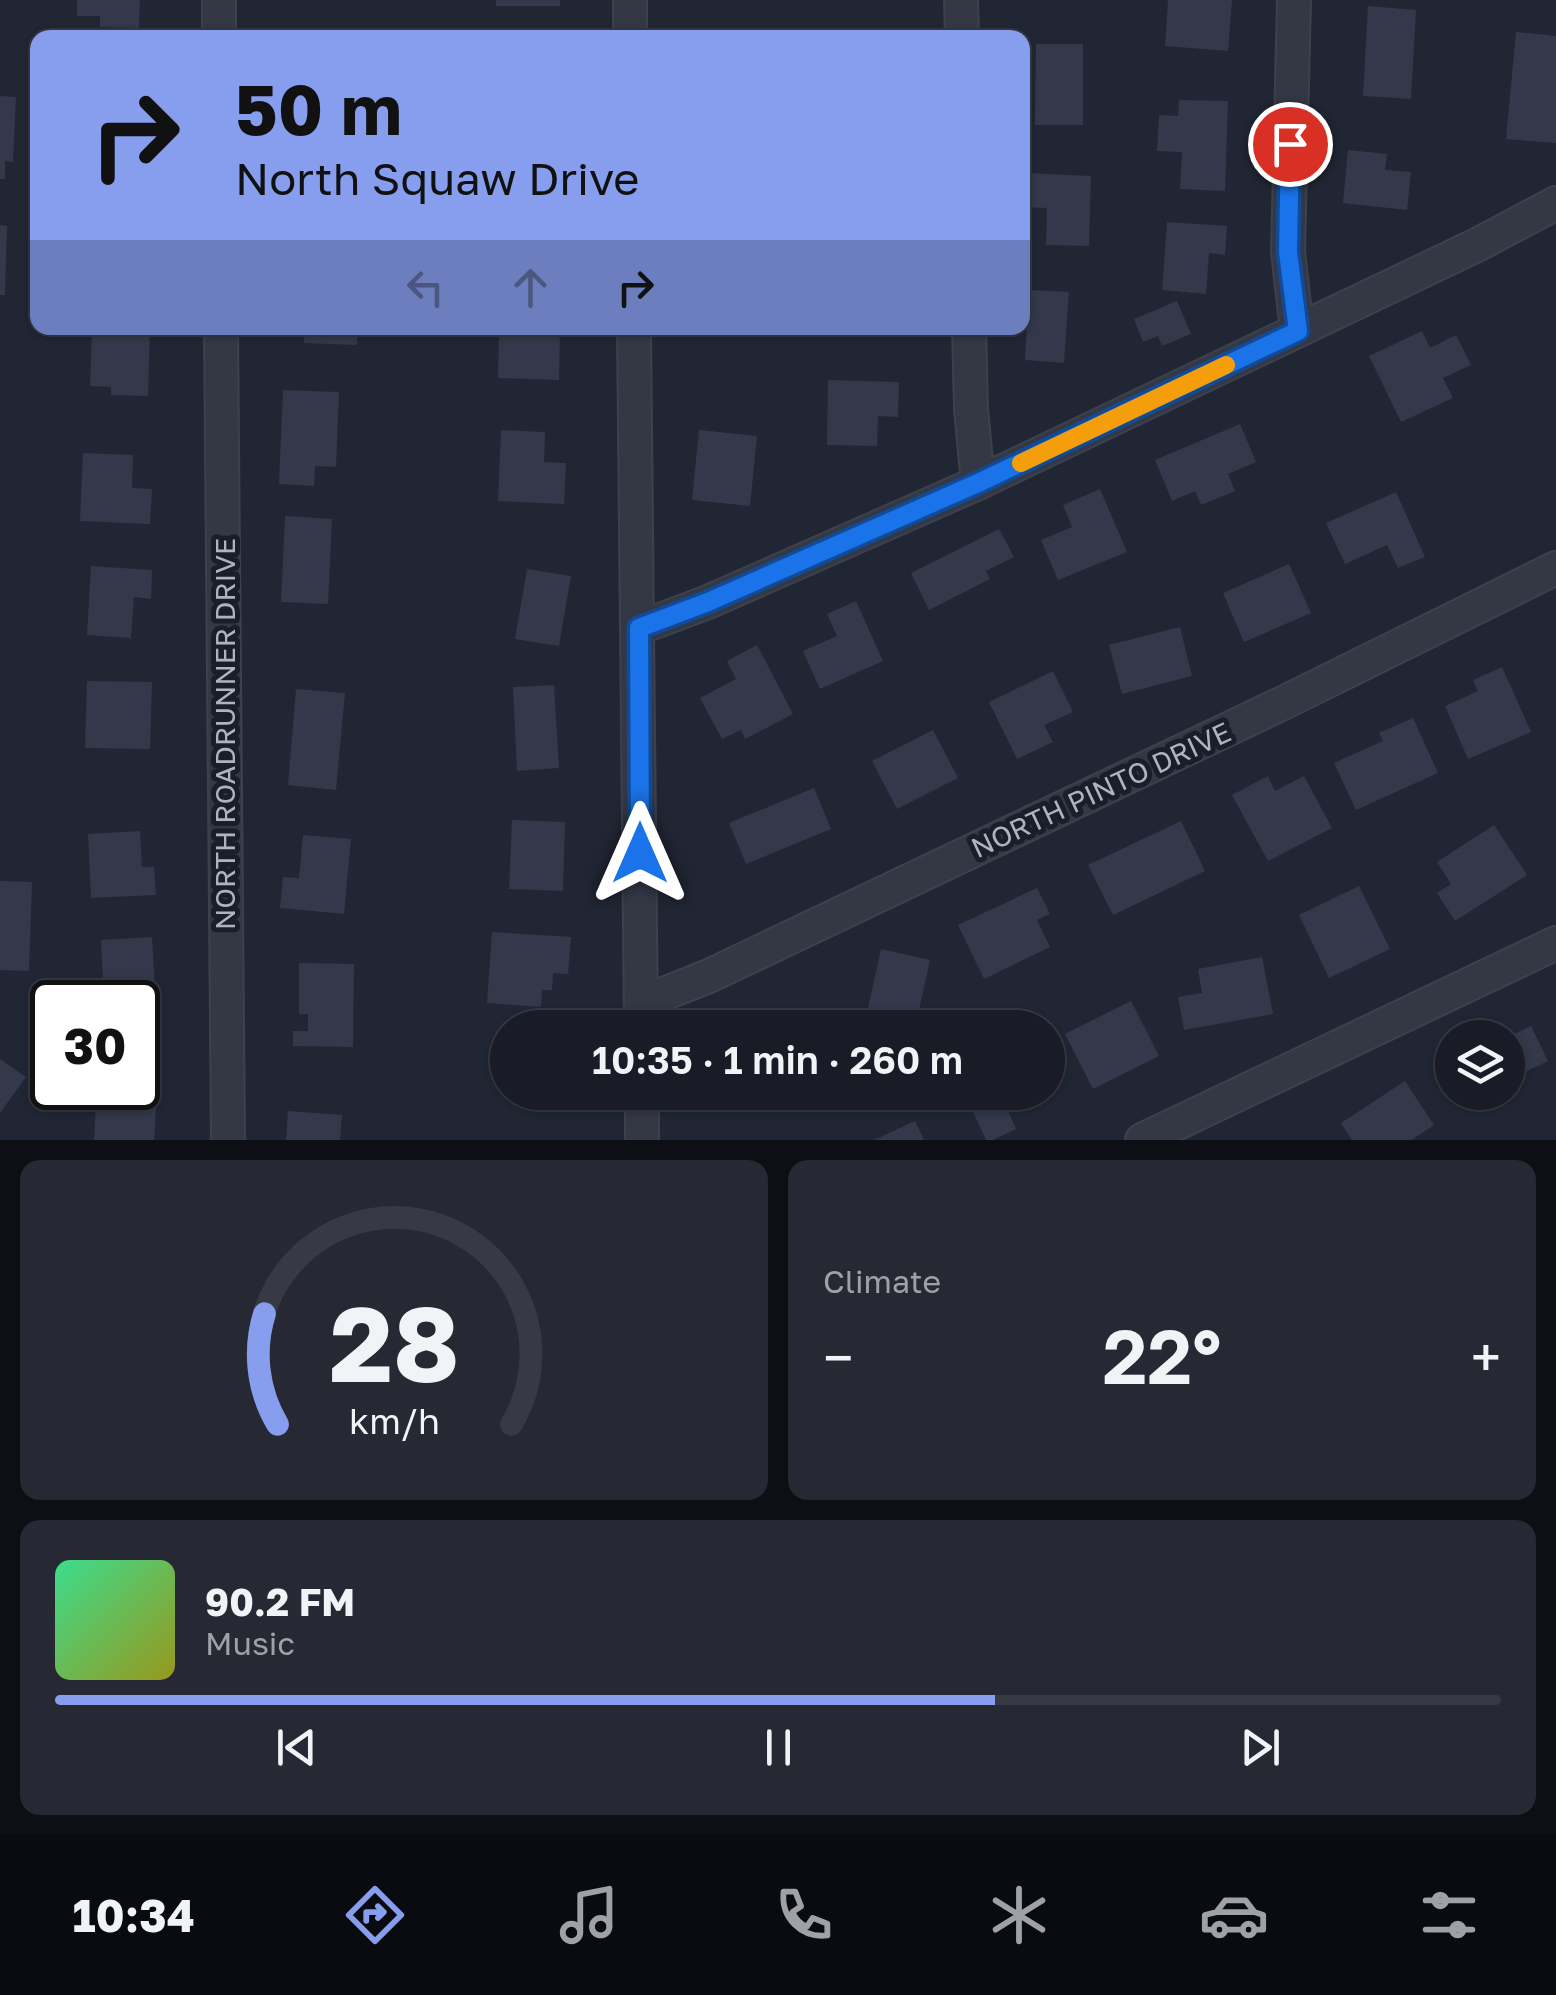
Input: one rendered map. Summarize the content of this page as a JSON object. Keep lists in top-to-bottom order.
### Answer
{
  "streets": {
    "street": ["NORTH ROADRUNNER DRIVE", "NORTH PINTO DRIVE"]
  },
  "page": {
    "turn": ["50 m", "North Squaw Drive"],
    "limit": "30",
    "trip": "10:35 · 1 min · 260 m",
    "tile": "Climate",
    "heat": ["−", "22°", "+"],
    "song": ["90.2 FM", "Music"],
    "tabs": "10:34",
    "gauge": ["28", "km/h"]
  }
}
